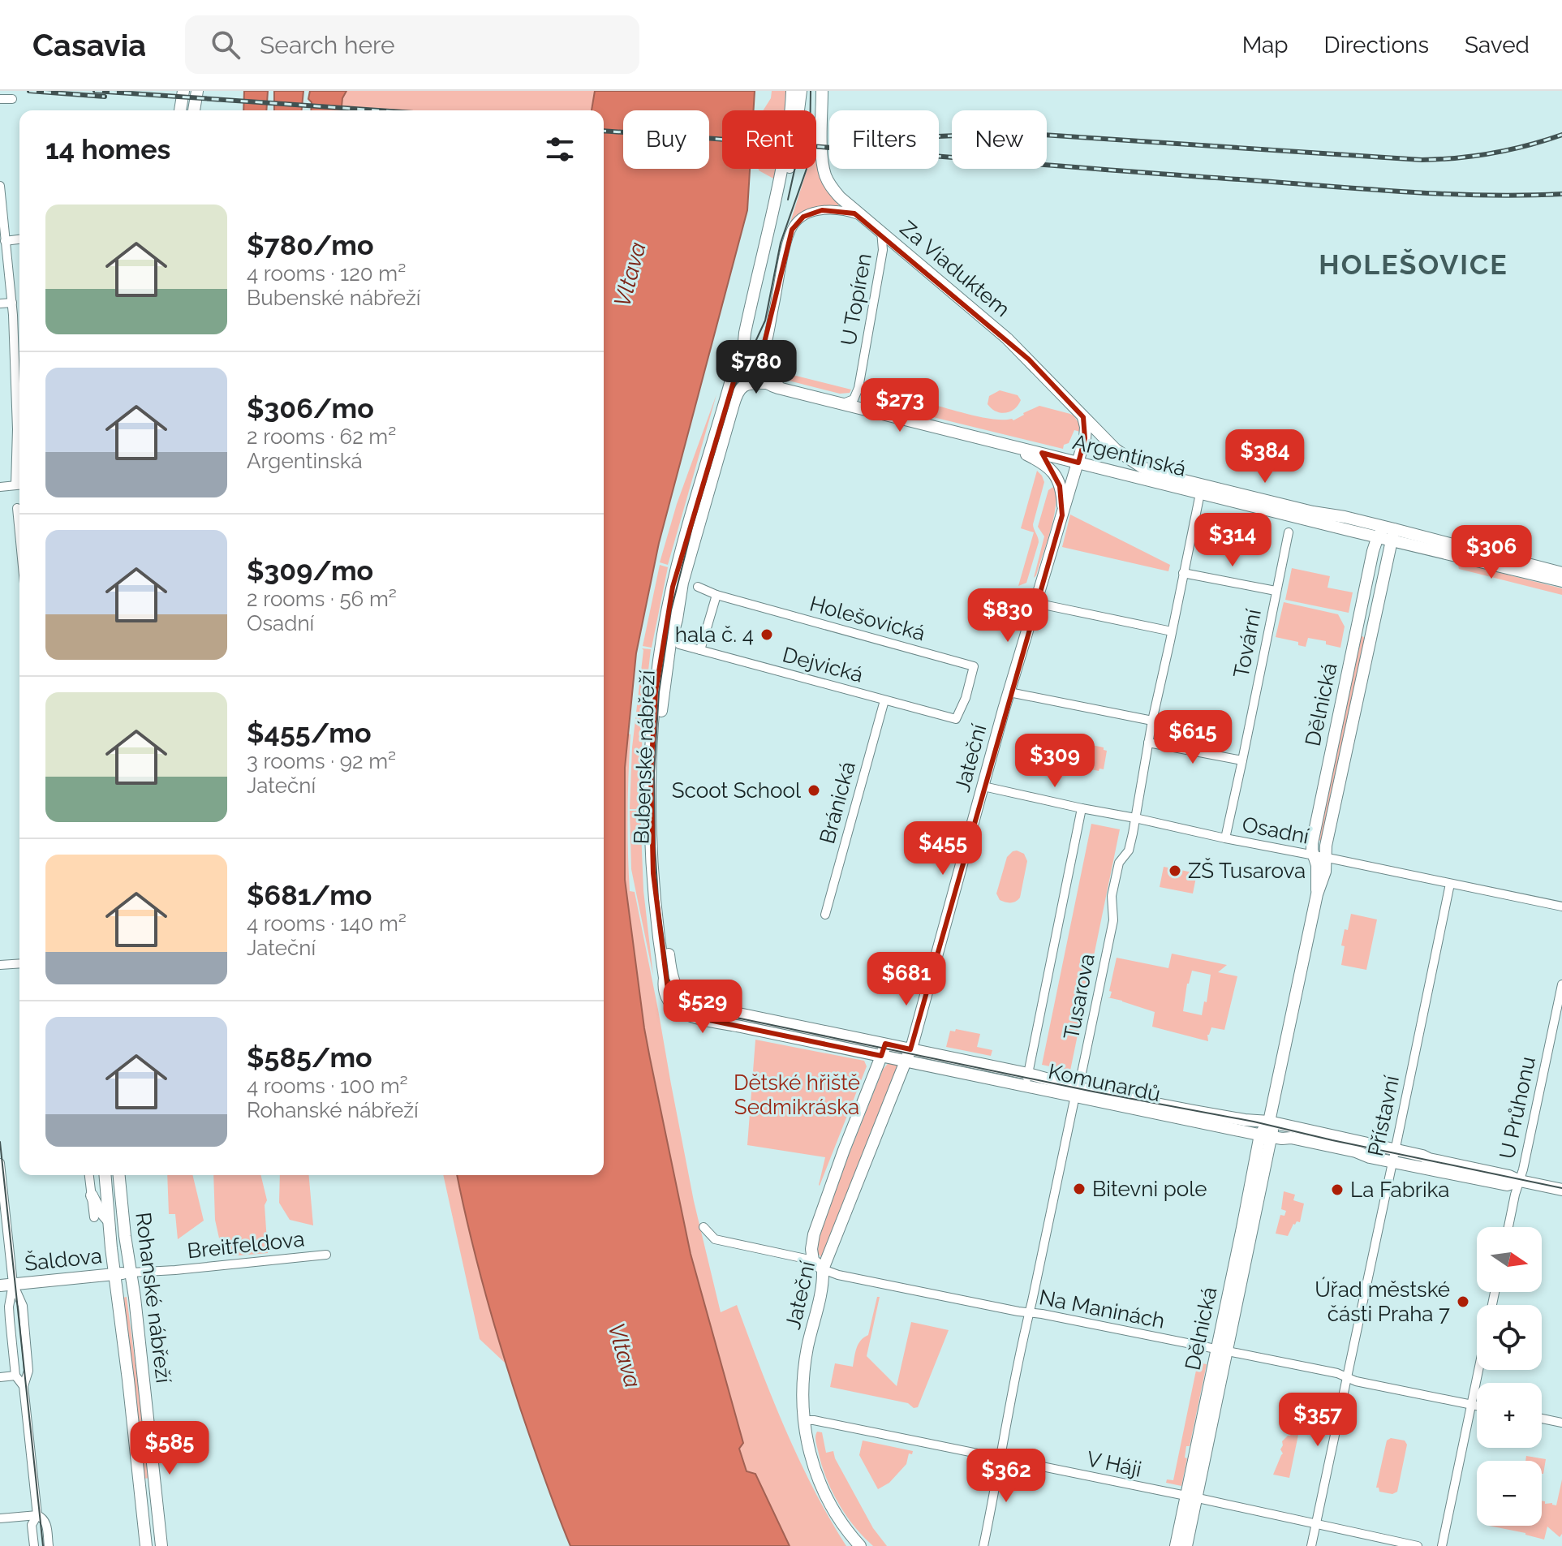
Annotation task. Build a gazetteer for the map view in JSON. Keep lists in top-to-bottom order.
{
  "streets": {
    "street": [
      "Za Viaduktem",
      "U Topíren",
      "Argentinská",
      "Holešovická",
      "Tovární",
      "Dejvická",
      "Dělnická",
      "Bubenské nábřeží",
      "Jateční",
      "Bránická",
      "Osadní",
      "Tusarova",
      "Komunardů",
      "U Průhonu",
      "Přístavní",
      "Breitfeldova",
      "Šaldova",
      "Rohanské nábřeží",
      "Na Maninách",
      "V Háji"
    ]
  },
  "crossings": [
    ["Za Viaduktem", "U Topíren"],
    ["Za Viaduktem", "Argentinská"],
    ["Za Viaduktem", "Jateční"],
    ["U Topíren", "Argentinská"],
    ["Argentinská", "Dělnická"],
    ["Argentinská", "Bubenské nábřeží"],
    ["Argentinská", "Jateční"],
    ["Argentinská", "Tusarova"],
    ["Holešovická", "Dejvická"],
    ["Tovární", "Osadní"],
    ["Dejvická", "Bránická"],
    ["Dělnická", "Osadní"],
    ["Dělnická", "Komunardů"],
    ["Dělnická", "Na Maninách"],
    ["Dělnická", "V Háji"],
    ["Bubenské nábřeží", "Komunardů"],
    ["Jateční", "Osadní"],
    ["Jateční", "Komunardů"],
    ["Jateční", "Na Maninách"],
    ["Jateční", "V Háji"],
    ["Osadní", "Tusarova"],
    ["Osadní", "Přístavní"],
    ["Tusarova", "Komunardů"],
    ["Tusarova", "Na Maninách"],
    ["Tusarova", "V Háji"],
    ["Komunardů", "U Průhonu"],
    ["Komunardů", "Přístavní"],
    ["Přístavní", "Na Maninách"],
    ["Přístavní", "V Háji"],
    ["Breitfeldova", "Šaldova"],
    ["Breitfeldova", "Rohanské nábřeží"],
    ["Šaldova", "Rohanské nábřeží"]
  ],
  "districts": ["HOLEŠOVICE"],
  "water": ["Vltava"],
  "parks": ["Dětské hřiště Sedmikráska"],
  "places": [
    "hala č. 4",
    "Scoot School",
    "ZŠ Tusarova",
    "Bitevni pole",
    "La Fabrika",
    "Úřad městské části Praha 7"
  ],
  "north": "right",
  "page": {
    "header": "Casavia",
    "search": "Search here",
    "nav": ["Map", "Directions", "Saved"],
    "chip": [
      "Buy",
      "Rent",
      "Filters",
      "New"
    ],
    "heading": "14 homes",
    "list": [
      {
        "name": "$780/mo",
        "note": "4 rooms · 120 m² · Bubenské nábřeží"
      },
      {
        "name": "$306/mo",
        "note": "2 rooms · 62 m² · Argentinská"
      },
      {
        "name": "$309/mo",
        "note": "2 rooms · 56 m² · Osadní"
      },
      {
        "name": "$455/mo",
        "note": "3 rooms · 92 m² · Jateční"
      },
      {
        "name": "$681/mo",
        "note": "4 rooms · 140 m² · Jateční"
      },
      {
        "name": "$585/mo",
        "note": "4 rooms · 100 m² · Rohanské nábřeží"
      }
    ],
    "price": [
      "$780",
      "$273",
      "$384",
      "$314",
      "$306",
      "$830",
      "$615",
      "$309",
      "$455",
      "$681",
      "$529",
      "$357",
      "$585",
      "$362"
    ],
    "map_buttons": ["+", "−"]
  }
}
